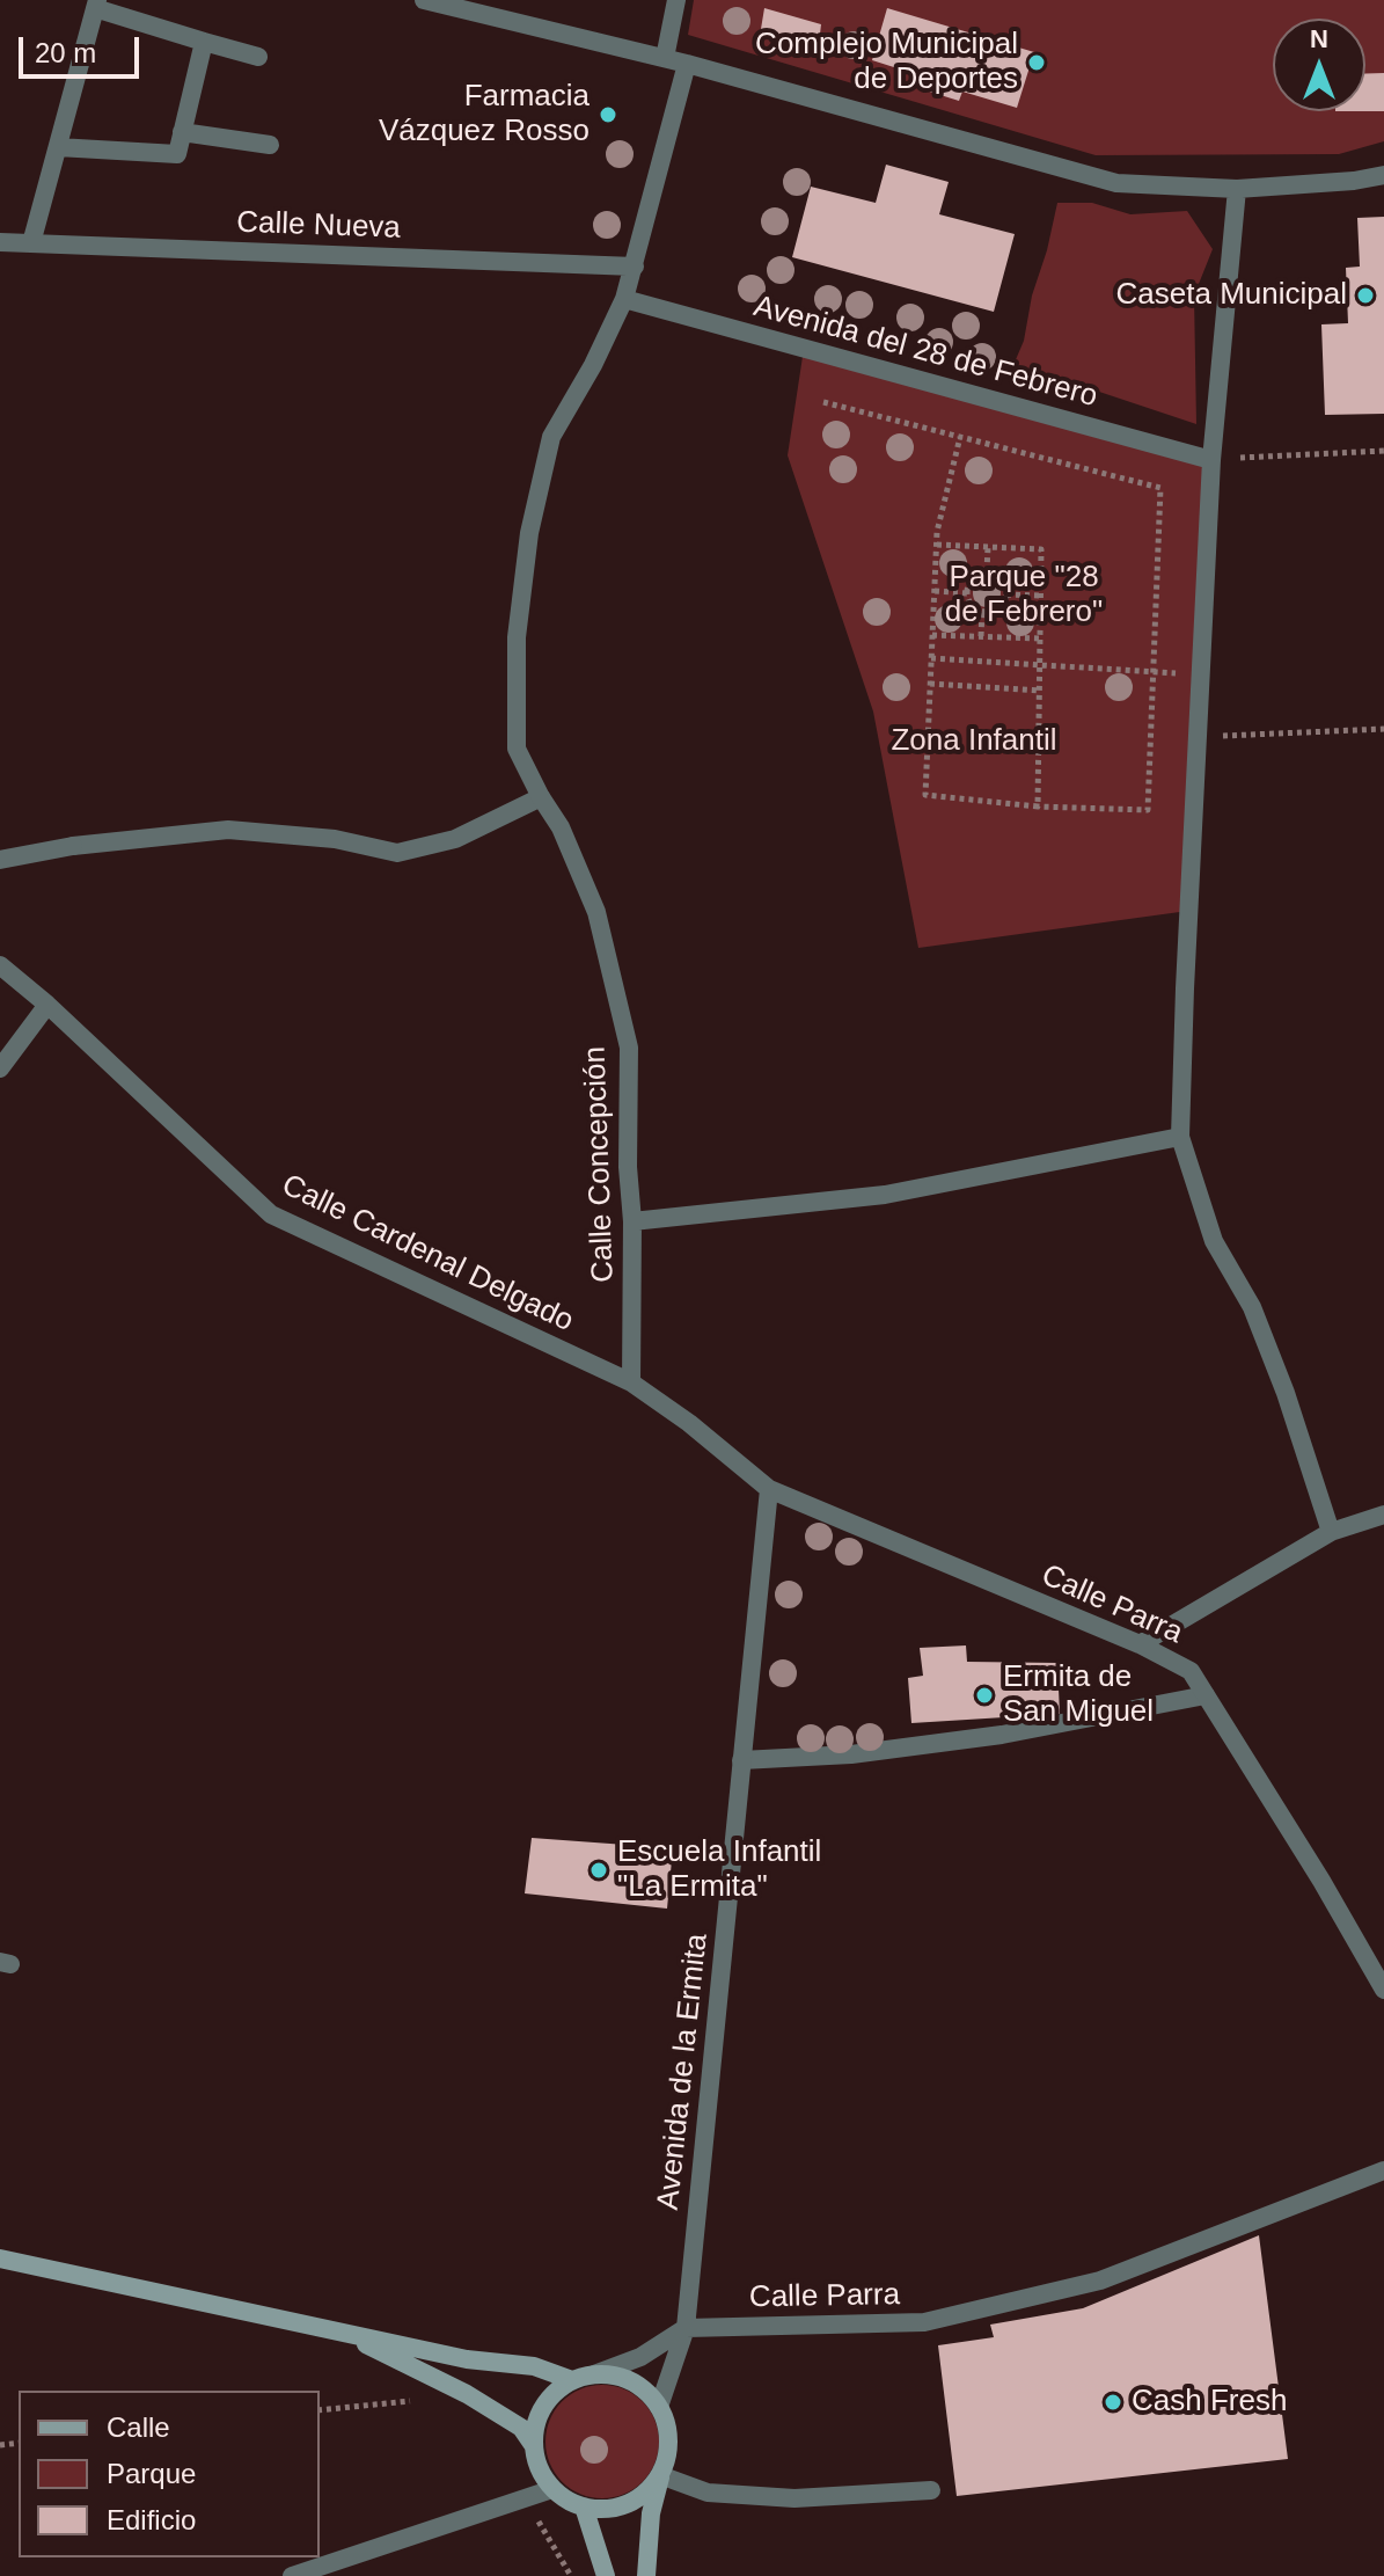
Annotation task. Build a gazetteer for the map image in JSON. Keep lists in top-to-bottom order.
{
  "streets": {
    "street": [
      "Calle Nueva",
      "Avenida del 28 de Febrero",
      "Calle Concepción",
      "Calle Cardenal Delgado",
      "Calle Parra",
      "Avenida de la Ermita"
    ]
  },
  "crossings": [
    ["Calle Nueva", "Calle Concepción"],
    ["Avenida del 28 de Febrero", "Calle Concepción"],
    ["Calle Concepción", "Calle Cardenal Delgado"],
    ["Calle Cardenal Delgado", "Calle Parra"],
    ["Calle Cardenal Delgado", "Avenida de la Ermita"],
    ["Calle Parra", "Avenida de la Ermita"]
  ],
  "parks": ["Parque \"28 de Febrero\"", "Zona Infantil"],
  "places": [
    "Complejo Municipal de Deportes",
    "Farmacia Vázquez Rosso",
    "Caseta Municipal",
    "Ermita de San Miguel",
    "Escuela Infantil \"La Ermita\"",
    "Cash Fresh"
  ],
  "legend": ["Calle", "Parque", "Edificio"],
  "scale_bar": "20 m",
  "north": "top"
}
